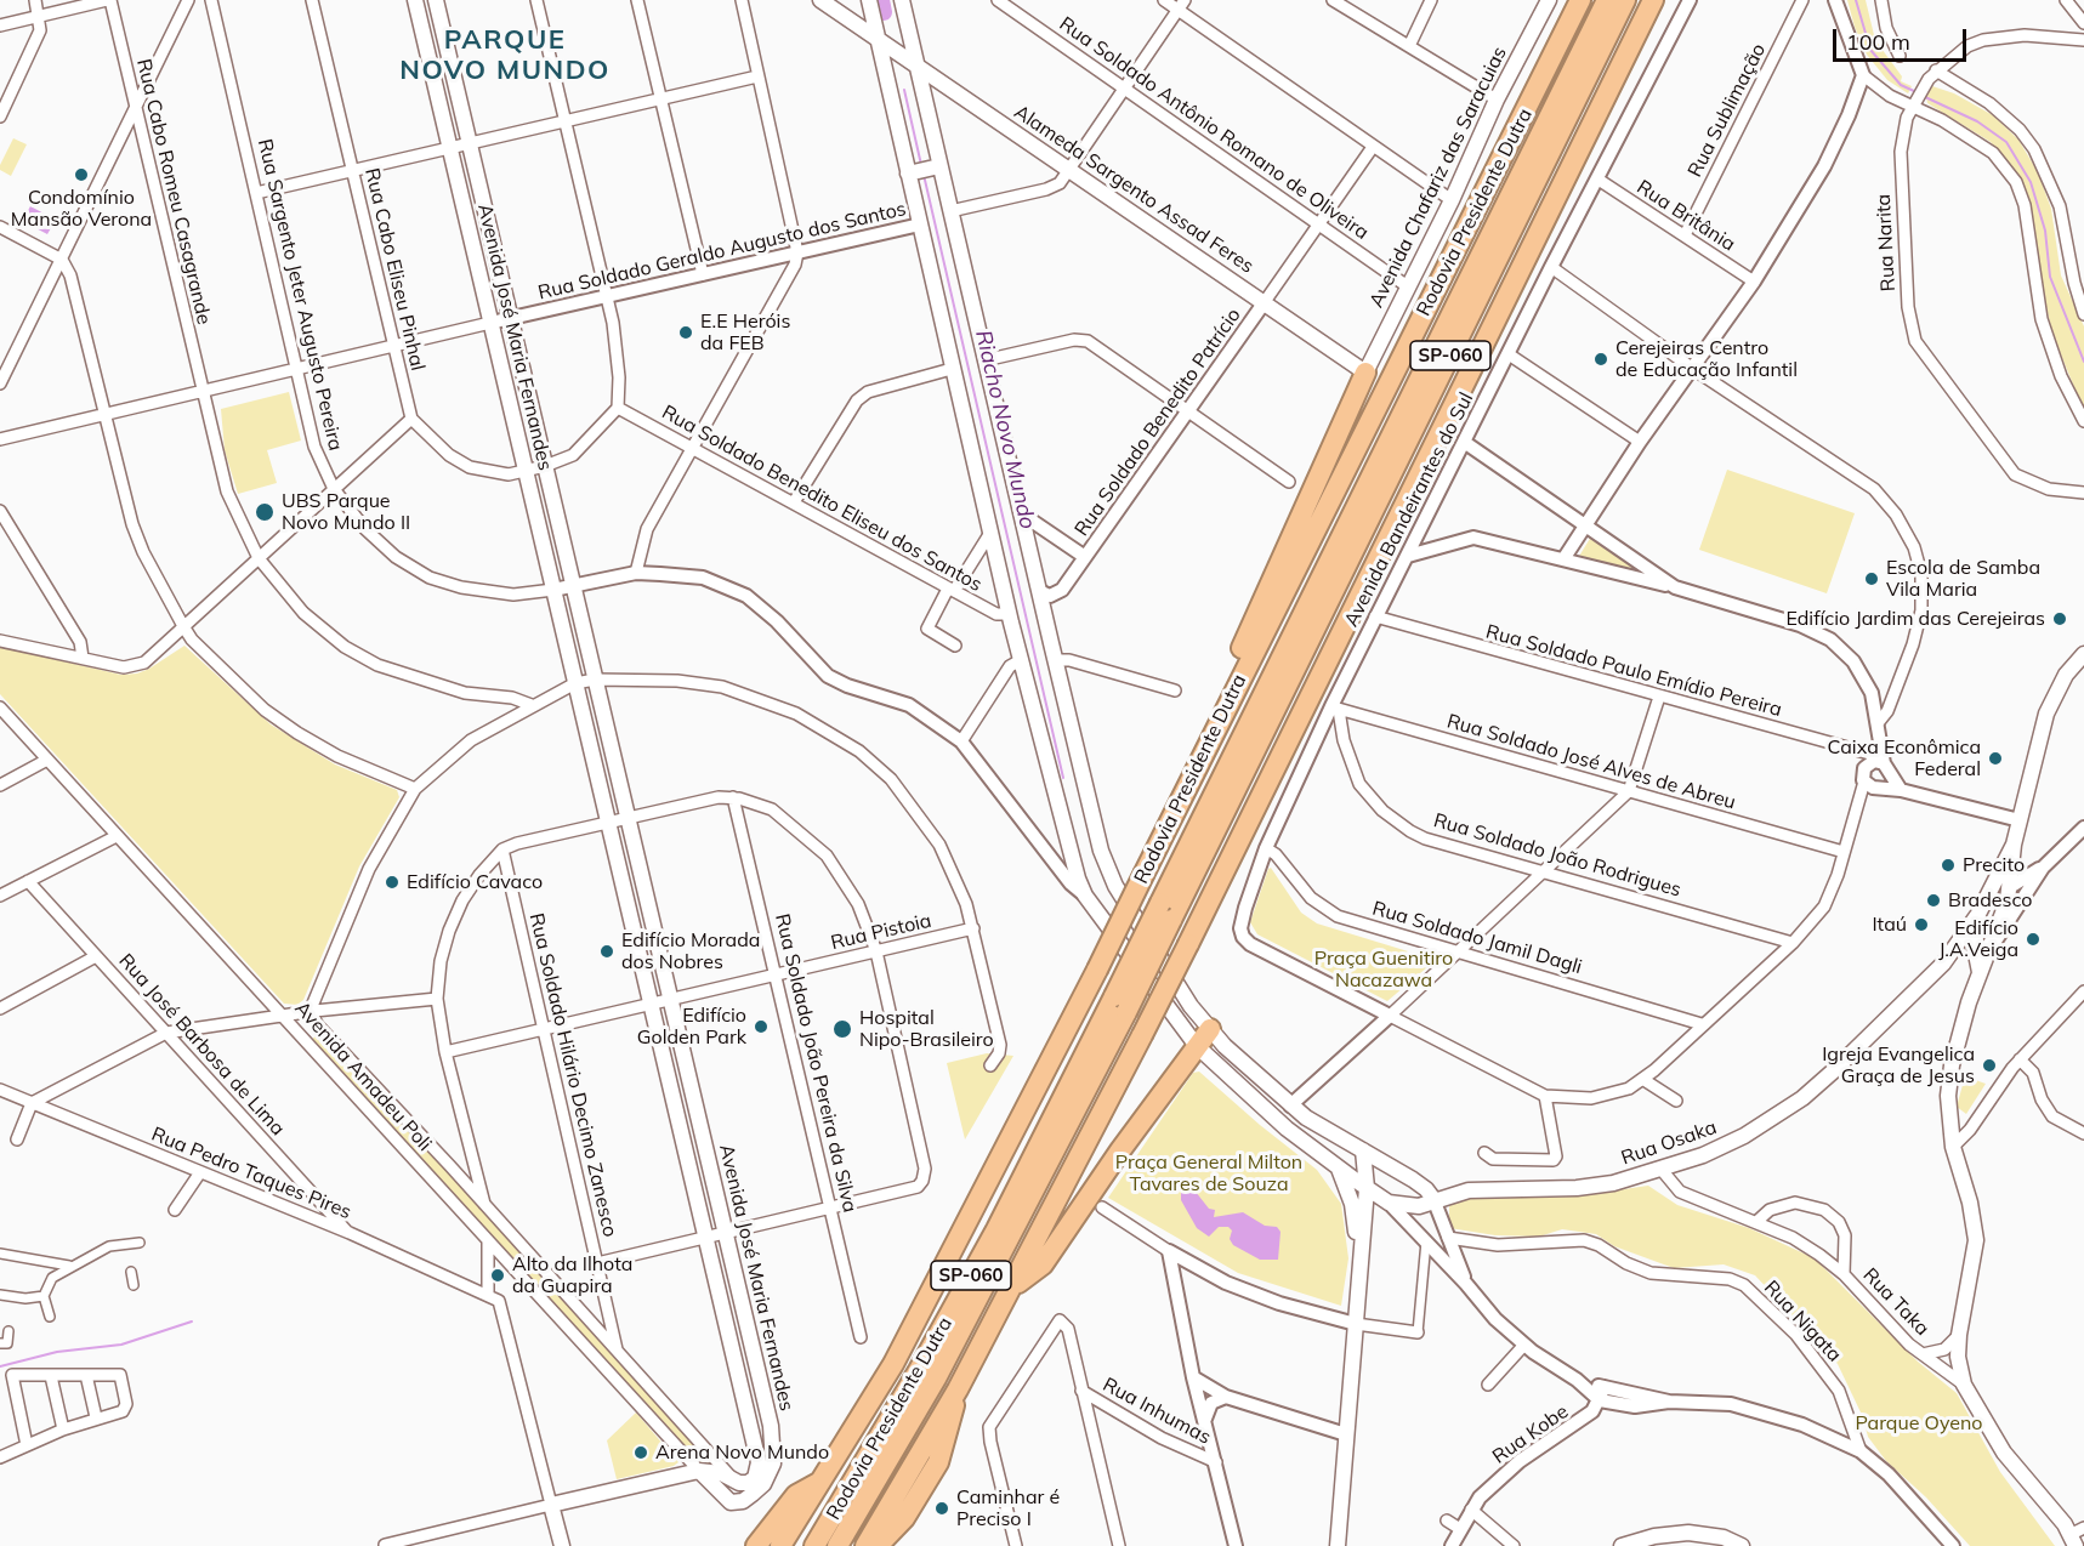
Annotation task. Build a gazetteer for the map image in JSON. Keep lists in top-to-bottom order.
{
  "streets": {
    "highway": ["Rodovia Presidente Dutra", "SP-060"],
    "main road": [
      "Avenida Chafariz das Saracuias",
      "Alameda Sargento Assad Feres",
      "Avenida José Maria Fernandes",
      "Rua Osaka"
    ],
    "street": [
      "Rua Sublimação",
      "Rua Soldado Antônio Romano de Oliveira",
      "Rua Cabo Romeu Casagrande",
      "Rua Britânia",
      "Rua Narita",
      "Rua Soldado Geraldo Augusto dos Santos",
      "Rua Cabo Eliseu Pinhal",
      "Rua Sargento Jeter Augusto Pereira",
      "Rua Soldado Benedito Patrício",
      "Rua Soldado Benedito Eliseu dos Santos",
      "Avenida Bandeirantes do Sul",
      "Rua Soldado Paulo Emídio Pereira",
      "Rua Soldado José Alves de Abreu",
      "Rua Soldado João Rodrigues",
      "Rua Pistoia",
      "Rua Soldado Jamil Dagli",
      "Rua José Barbosa de Lima",
      "Rua Soldado João Pereira da Silva",
      "Rua Soldado Hilário Decimo Zanesco",
      "Avenida Amadeu Poli",
      "Rua Pedro Taques Pires",
      "Rua Taka",
      "Rua Nigata",
      "Rua Inhumas",
      "Rua Kobe"
    ]
  },
  "crossings": [
    ["Rua Sublimação", "Rua Britânia"],
    ["Rua Soldado Antônio Romano de Oliveira", "Avenida Chafariz das Saracuias"],
    ["Rua Soldado Antônio Romano de Oliveira", "Rua Soldado Benedito Patrício"],
    ["Avenida Chafariz das Saracuias", "Alameda Sargento Assad Feres"],
    ["Alameda Sargento Assad Feres", "Rua Soldado Benedito Patrício"],
    ["Rua Britânia", "Avenida Bandeirantes do Sul"],
    ["Rua Soldado Geraldo Augusto dos Santos", "Avenida José Maria Fernandes"],
    ["Rua Sargento Jeter Augusto Pereira", "Avenida José Maria Fernandes"],
    ["Avenida José Maria Fernandes", "Rua Pistoia"],
    ["Avenida José Maria Fernandes", "Avenida Amadeu Poli"],
    ["Avenida Bandeirantes do Sul", "Rua Soldado Paulo Emídio Pereira"],
    ["Avenida Bandeirantes do Sul", "Rua Soldado José Alves de Abreu"],
    ["Avenida Bandeirantes do Sul", "Rua Soldado João Rodrigues"],
    ["Avenida Bandeirantes do Sul", "Rua Soldado Jamil Dagli"],
    ["Rua Soldado José Alves de Abreu", "Rua Soldado João Rodrigues"],
    ["Rua Pistoia", "Rua Soldado João Pereira da Silva"],
    ["Rua José Barbosa de Lima", "Rua Pedro Taques Pires"],
    ["Rua Soldado Hilário Decimo Zanesco", "Avenida Amadeu Poli"],
    ["Rua Osaka", "Rua Taka"]
  ],
  "districts": ["PARQUE NOVO MUNDO"],
  "water": ["Riacho Novo Mundo"],
  "parks": ["Praça Guenitiro Nacazawa", "Praça General Milton Tavares de Souza", "Parque Oyeno"],
  "places": [
    "Condomínio Mansão Verona",
    "E.E Heróis da FEB",
    "Cerejeiras Centro de Educação Infantil",
    "UBS Parque Novo Mundo II",
    "Escola de Samba Vila Maria",
    "Edifício Jardim das Cerejeiras",
    "Caixa Econômica Federal",
    "Precito",
    "Edifício Cavaco",
    "Bradesco",
    "Itaú",
    "Edifício J.A.Veiga",
    "Edifício Morada dos Nobres",
    "Edifício Golden Park",
    "Hospital Nipo-Brasileiro",
    "Igreja Evangelica Graça de Jesus",
    "Alto da Ilhota da Guapira",
    "Arena Novo Mundo",
    "Caminhar é Preciso I"
  ],
  "scale_bar": "100 m"
}
